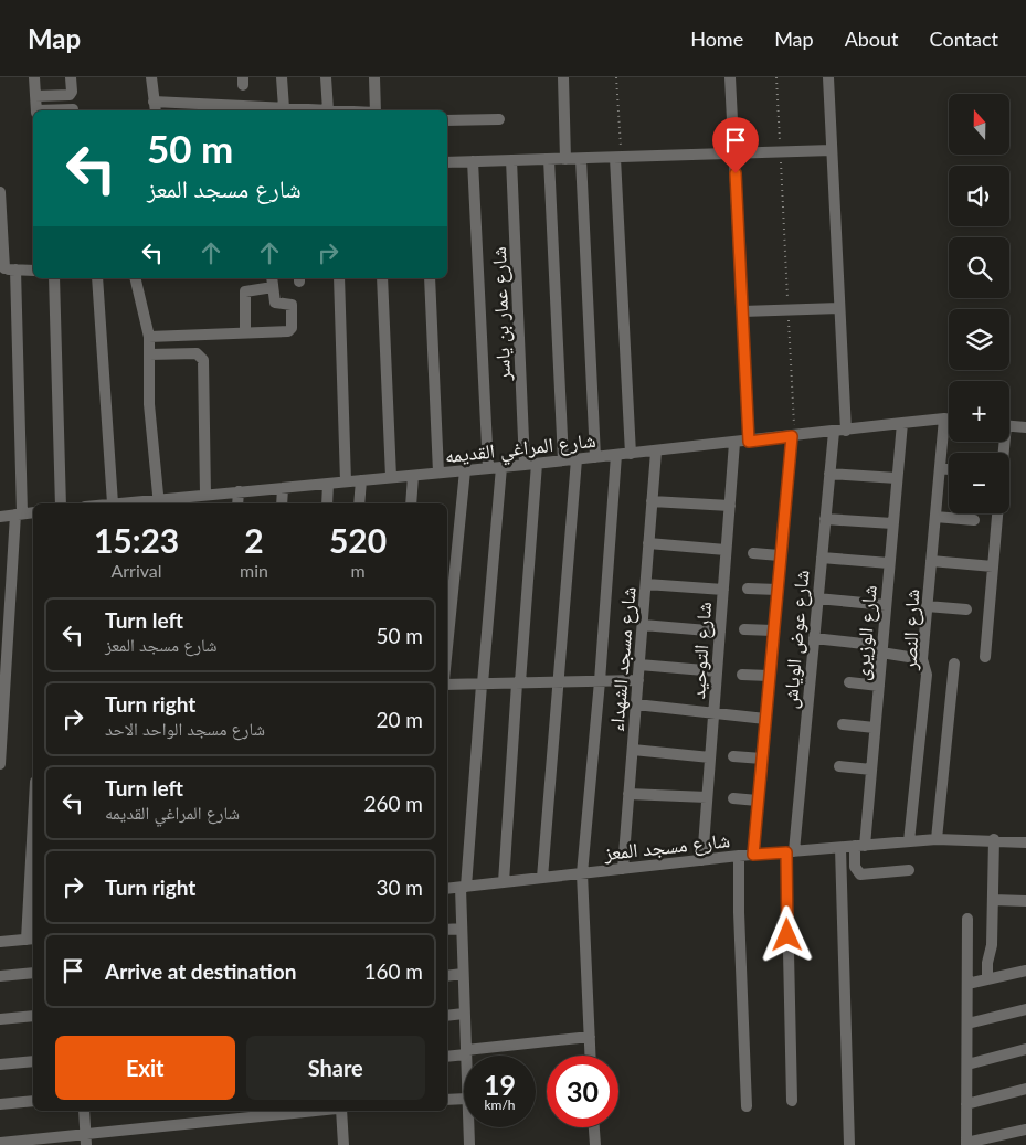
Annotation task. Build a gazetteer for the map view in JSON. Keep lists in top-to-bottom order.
{
  "streets": {
    "street": [
      "شارع عمار بن ياسر",
      "شارع المراغي القديمه",
      "شارع النصر",
      "شارع الوزيرى",
      "شارع عوض الوياش",
      "شارع التوحيد",
      "شارع مسجد الشهداء",
      "شارع مسجد المعز"
    ]
  },
  "crossings": [
    ["شارع عمار بن ياسر", "شارع المراغي القديمه"],
    ["شارع المراغي القديمه", "شارع النصر"],
    ["شارع المراغي القديمه", "شارع الوزيرى"],
    ["شارع المراغي القديمه", "شارع عوض الوياش"],
    ["شارع المراغي القديمه", "شارع التوحيد"],
    ["شارع المراغي القديمه", "شارع مسجد الشهداء"],
    ["شارع النصر", "شارع مسجد المعز"],
    ["شارع الوزيرى", "شارع مسجد المعز"],
    ["شارع عوض الوياش", "شارع مسجد المعز"],
    ["شارع التوحيد", "شارع مسجد المعز"],
    ["شارع مسجد الشهداء", "شارع مسجد المعز"]
  ],
  "north": "top",
  "page": {
    "header": "Map",
    "nav": [
      "Home",
      "Map",
      "About",
      "Contact"
    ],
    "map_buttons": ["+", "−"],
    "turn": ["50 m", "شارع مسجد المعز"],
    "eta": [
      "15:23",
      "Arrival",
      "2",
      "min",
      "520",
      "m"
    ],
    "list": [
      {
        "name": "Turn left",
        "note": "شارع مسجد المعز",
        "value": "50 m"
      },
      {
        "name": "Turn right",
        "note": "شارع مسجد الواحد الاحد",
        "value": "20 m"
      },
      {
        "name": "Turn left",
        "note": "شارع المراغي القديمه",
        "value": "260 m"
      },
      {
        "name": "Turn right",
        "value": "30 m"
      },
      {
        "name": "Arrive at destination",
        "value": "160 m"
      }
    ],
    "buttons": ["Exit", "Share"],
    "speed": "19 km/h",
    "limit": "30"
  }
}
